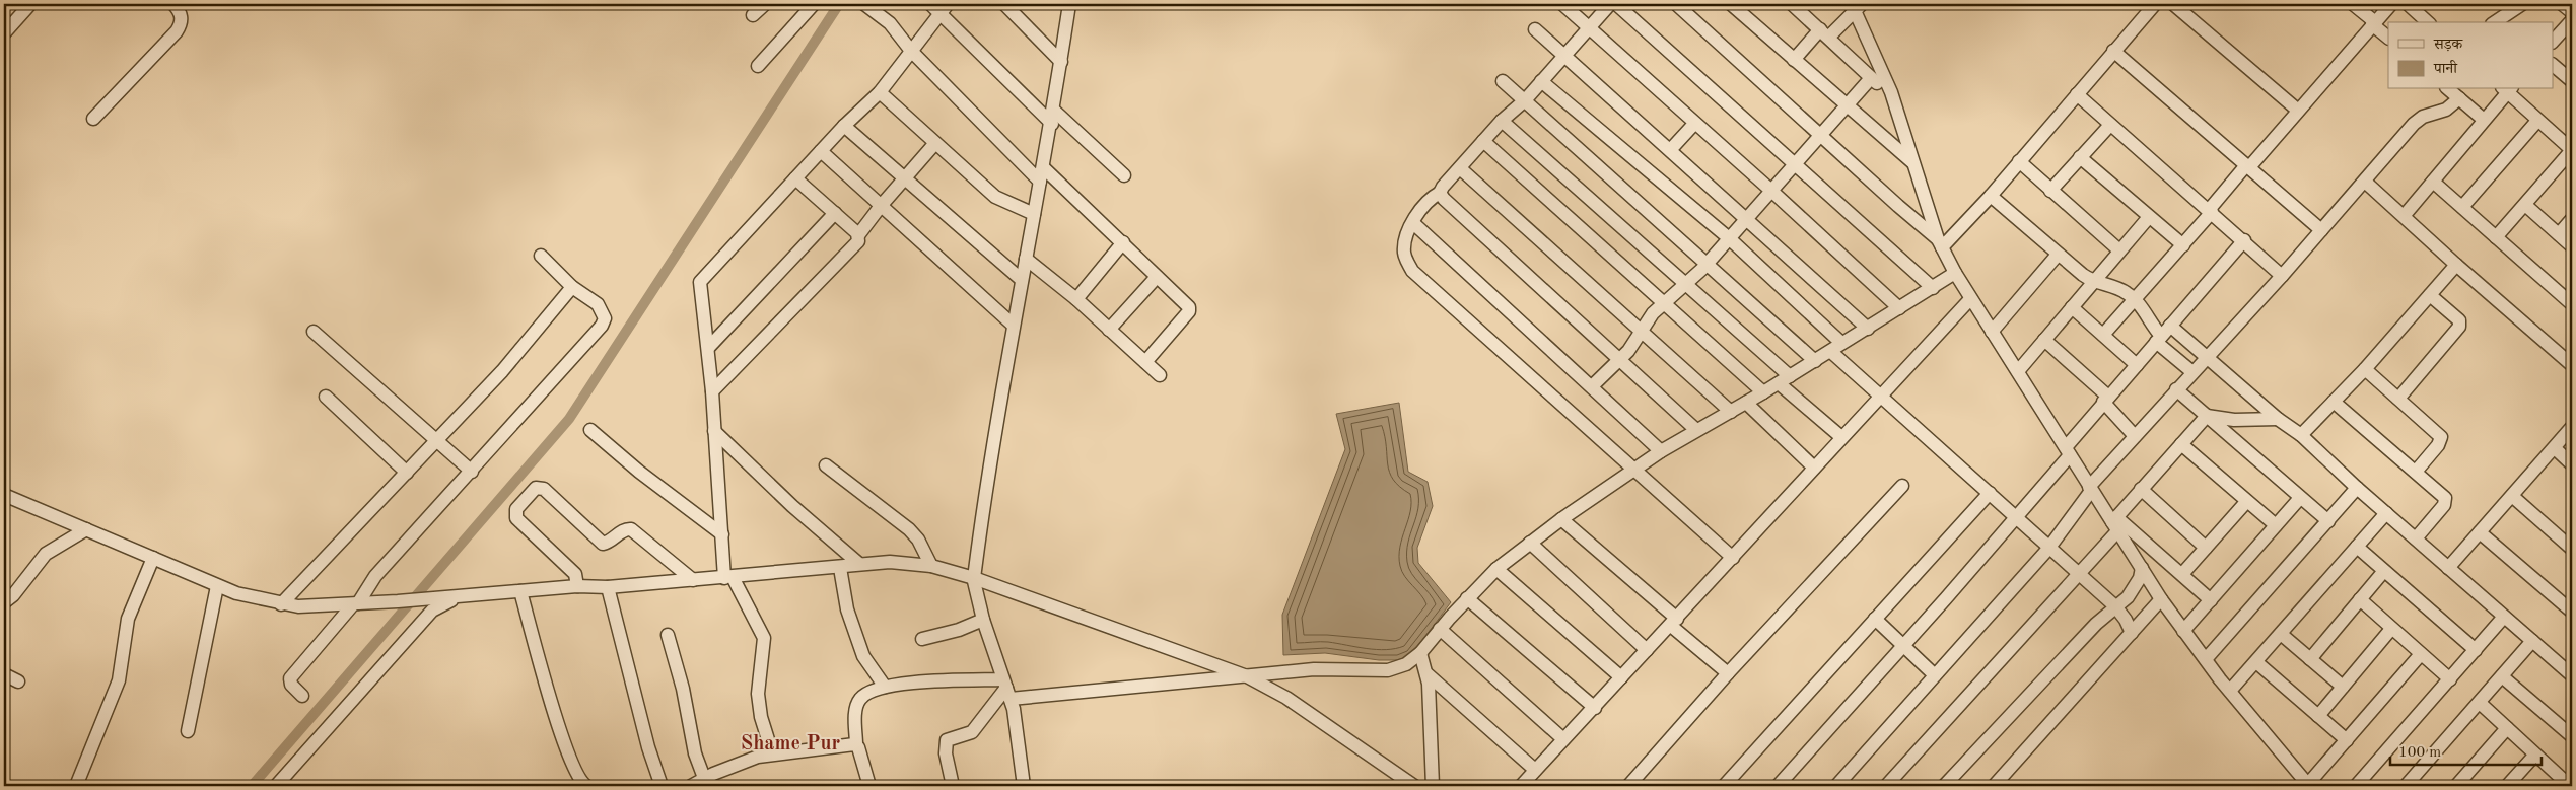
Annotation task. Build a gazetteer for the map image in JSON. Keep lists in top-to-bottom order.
{
  "districts": ["Shame Pur"],
  "legend": ["सड़क", "पानी"],
  "scale_bar": "100 m"
}
